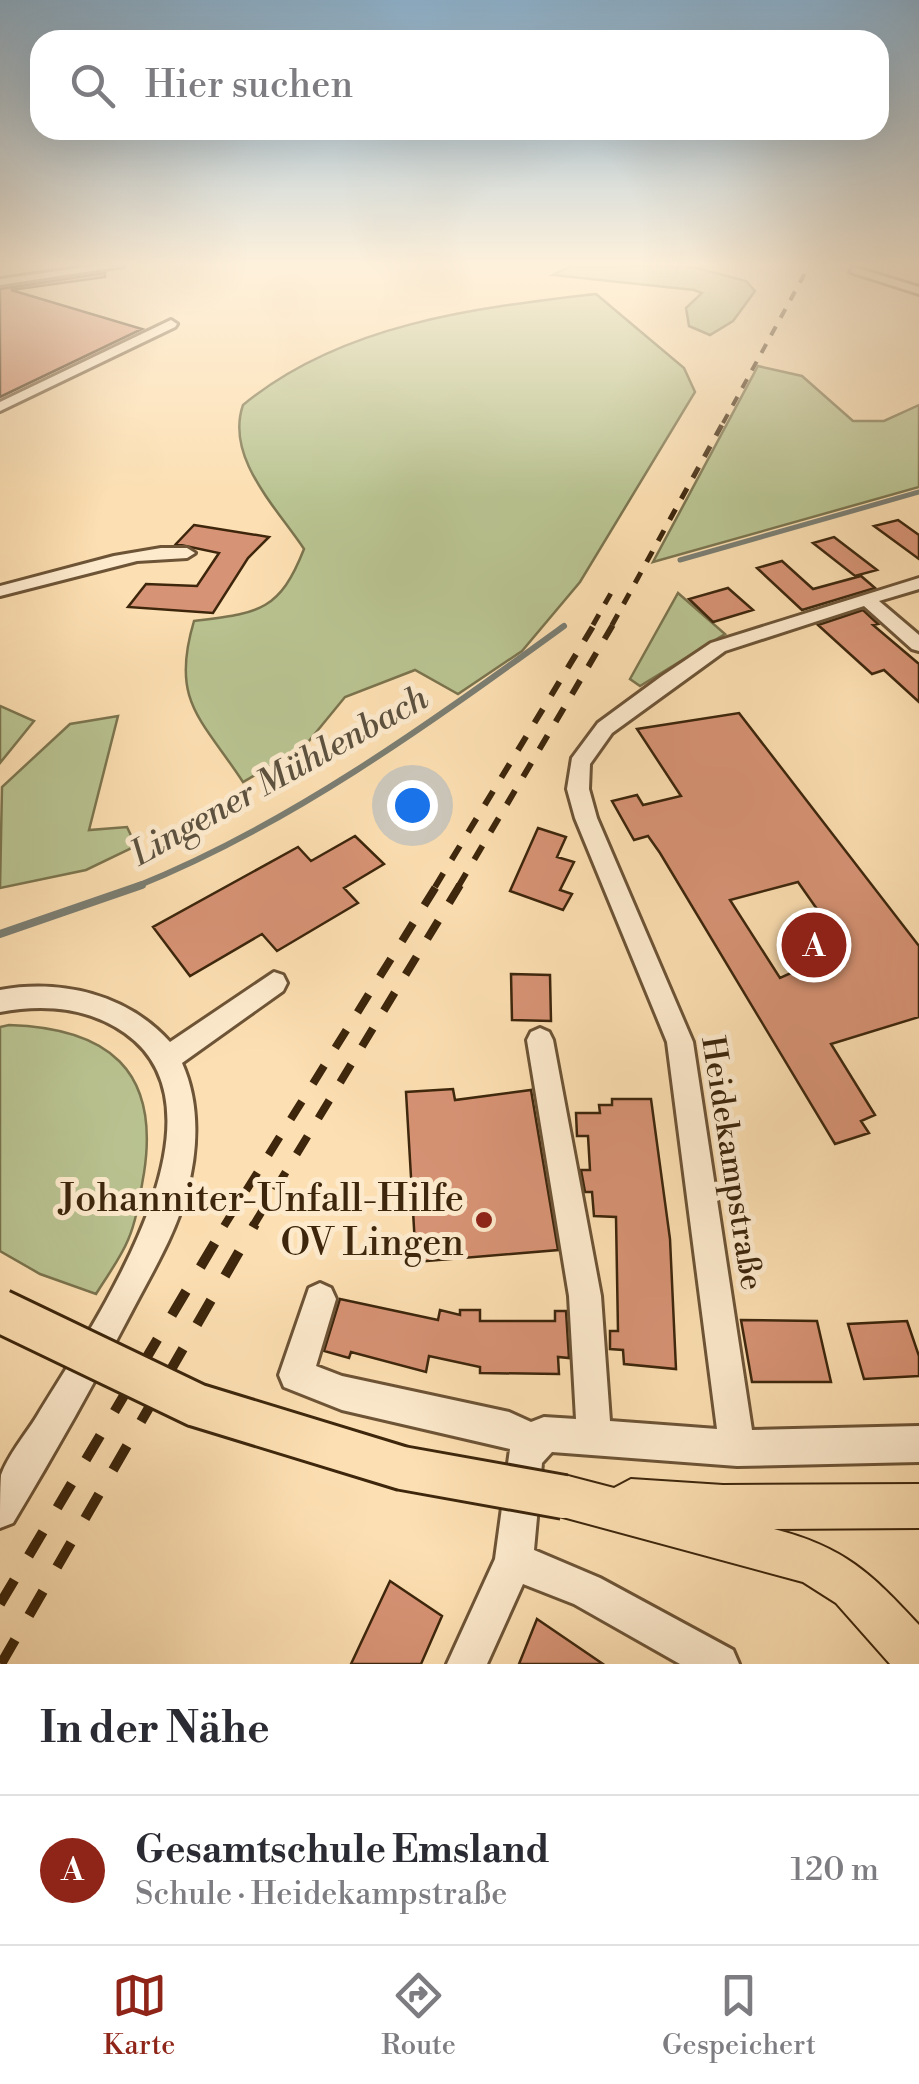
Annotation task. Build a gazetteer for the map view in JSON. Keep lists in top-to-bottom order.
{
  "streets": {
    "street": ["Heidekampstraße"]
  },
  "water": ["Lingener Mühlenbach"],
  "places": ["Johanniter-Unfall-Hilfe OV Lingen"],
  "page": {
    "search": "Hier suchen",
    "pins": "A",
    "heading": "In der Nähe",
    "list": [
      {
        "mark": "A",
        "name": "Gesamtschule Emsland",
        "note": "Schule · Heidekampstraße",
        "value": "120 m"
      }
    ],
    "nav": ["Karte", "Route", "Gespeichert"]
  }
}
